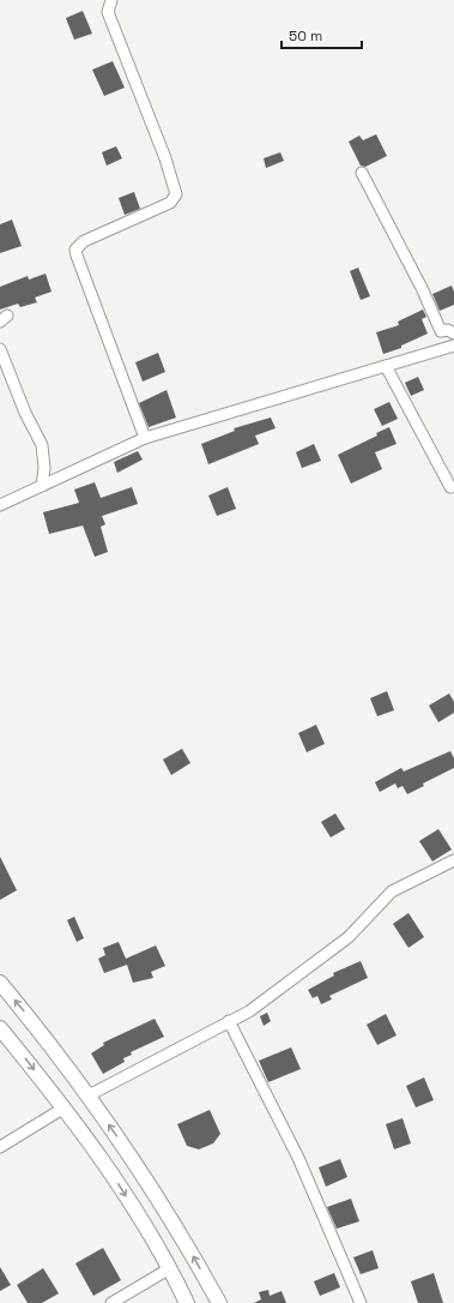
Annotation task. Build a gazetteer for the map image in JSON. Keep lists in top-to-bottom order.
{
  "scale_bar": "50 m"
}
